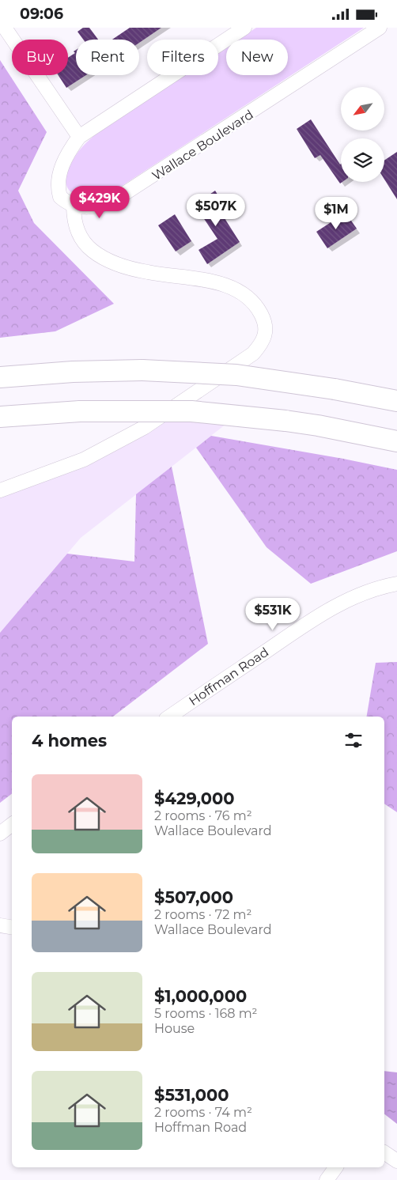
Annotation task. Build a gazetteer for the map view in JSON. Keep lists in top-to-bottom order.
{
  "streets": {
    "street": ["Wallace Boulevard", "Hoffman Road"]
  },
  "north": "bottom left",
  "page": {
    "status": "09:06",
    "chip": [
      "Buy",
      "Rent",
      "Filters",
      "New"
    ],
    "price": [
      "$429K",
      "$507K",
      "$1M",
      "$531K"
    ],
    "heading": "4 homes",
    "list": [
      {
        "name": "$429,000",
        "note": "2 rooms · 76 m² · Wallace Boulevard"
      },
      {
        "name": "$507,000",
        "note": "2 rooms · 72 m² · Wallace Boulevard"
      },
      {
        "name": "$1,000,000",
        "note": "5 rooms · 168 m² · House"
      },
      {
        "name": "$531,000",
        "note": "2 rooms · 74 m² · Hoffman Road"
      }
    ]
  }
}
